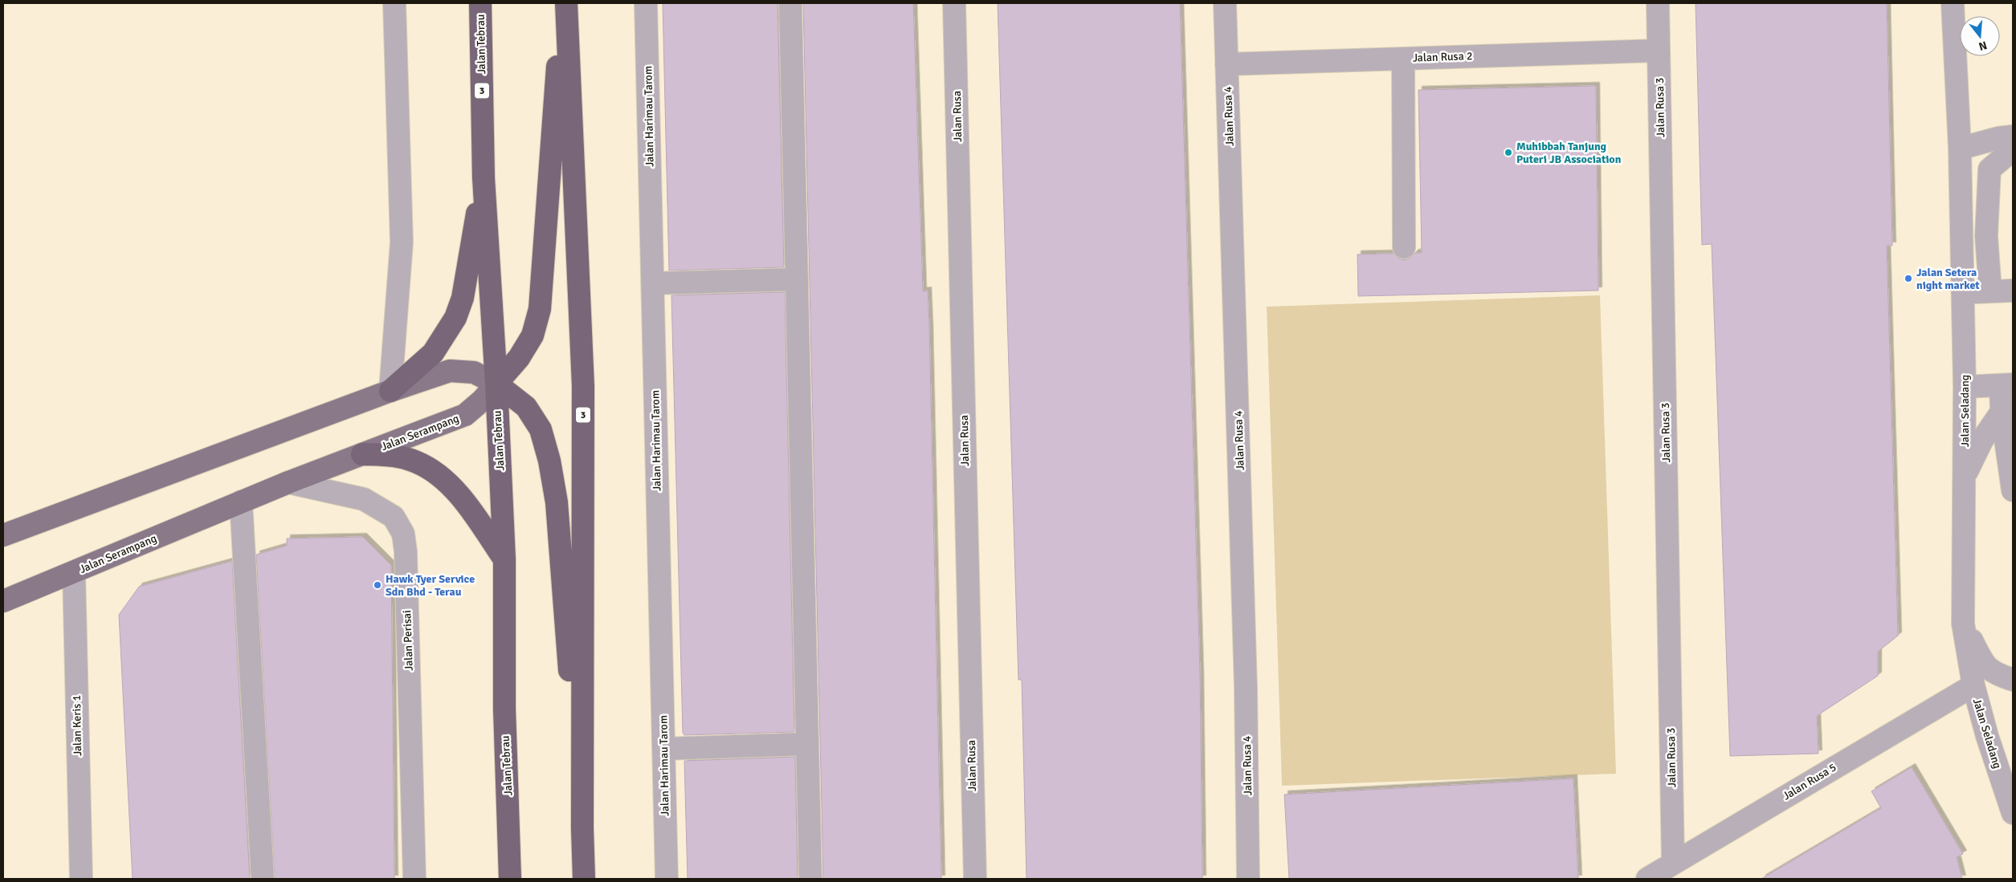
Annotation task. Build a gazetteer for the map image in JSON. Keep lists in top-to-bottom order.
{
  "streets": {
    "highway": ["Jalan Tebrau", "3"],
    "main road": ["Jalan Serampang"],
    "street": [
      "Jalan Rusa 2",
      "Jalan Rusa 3",
      "Jalan Harimau Tarom",
      "Jalan Rusa",
      "Jalan Rusa 4",
      "Jalan Seladang",
      "Jalan Perisai",
      "Jalan Keris 1",
      "Jalan Rusa 5"
    ]
  },
  "crossings": [
    ["Jalan Tebrau", "Jalan Serampang"],
    ["Jalan Rusa 2", "Jalan Rusa 3"],
    ["Jalan Rusa 2", "Jalan Rusa 4"],
    ["Jalan Rusa 3", "Jalan Rusa 5"],
    ["Jalan Seladang", "Jalan Rusa 5"],
    ["Jalan Serampang", "Jalan Perisai"],
    ["Jalan Serampang", "Jalan Keris 1"]
  ],
  "places": ["Muhibbah Tanjung Puteri JB Association", "Jalan Setera night market", "Hawk Tyer Service Sdn Bhd - Terau"],
  "north": "bottom"
}
